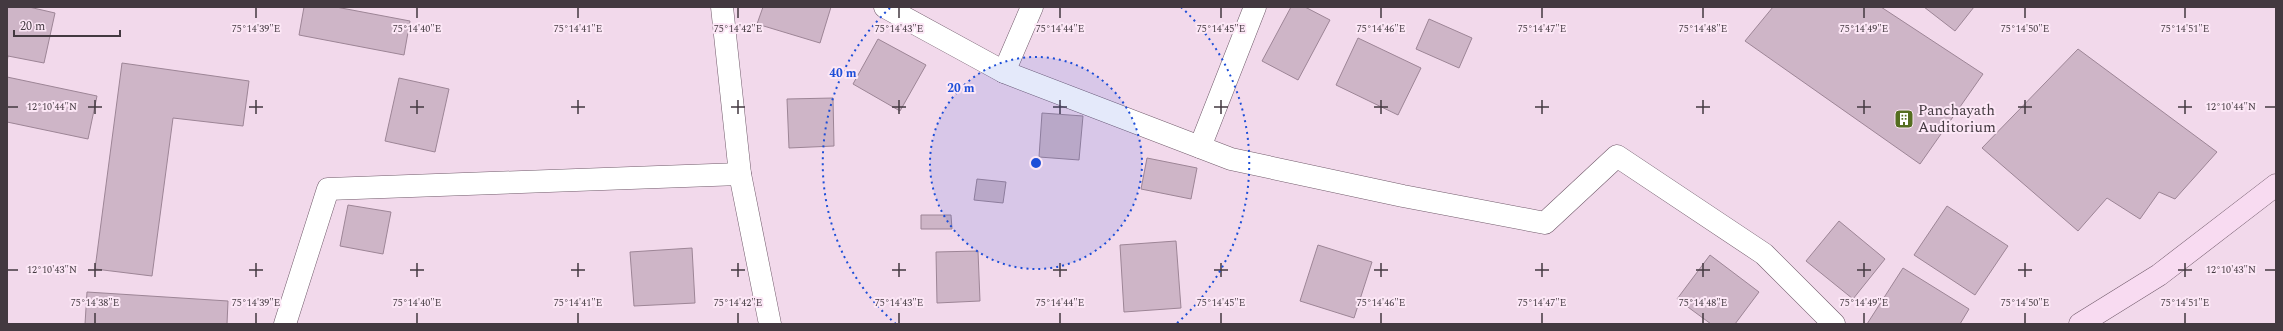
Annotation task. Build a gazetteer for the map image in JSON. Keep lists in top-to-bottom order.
{
  "places": {
    "building": ["Panchayath Auditorium"]
  },
  "scale_bar": "20 m",
  "coordinates": [
    "75°14'39\"E",
    "75°14'40\"E",
    "75°14'41\"E",
    "75°14'42\"E",
    "75°14'43\"E",
    "75°14'44\"E",
    "75°14'45\"E",
    "75°14'46\"E",
    "75°14'47\"E",
    "75°14'48\"E",
    "75°14'49\"E",
    "75°14'50\"E",
    "75°14'51\"E",
    "12°10'44\"N",
    "12°10'43\"N",
    "75°14'38\"E"
  ],
  "rings": ["40 m", "20 m"]
}
